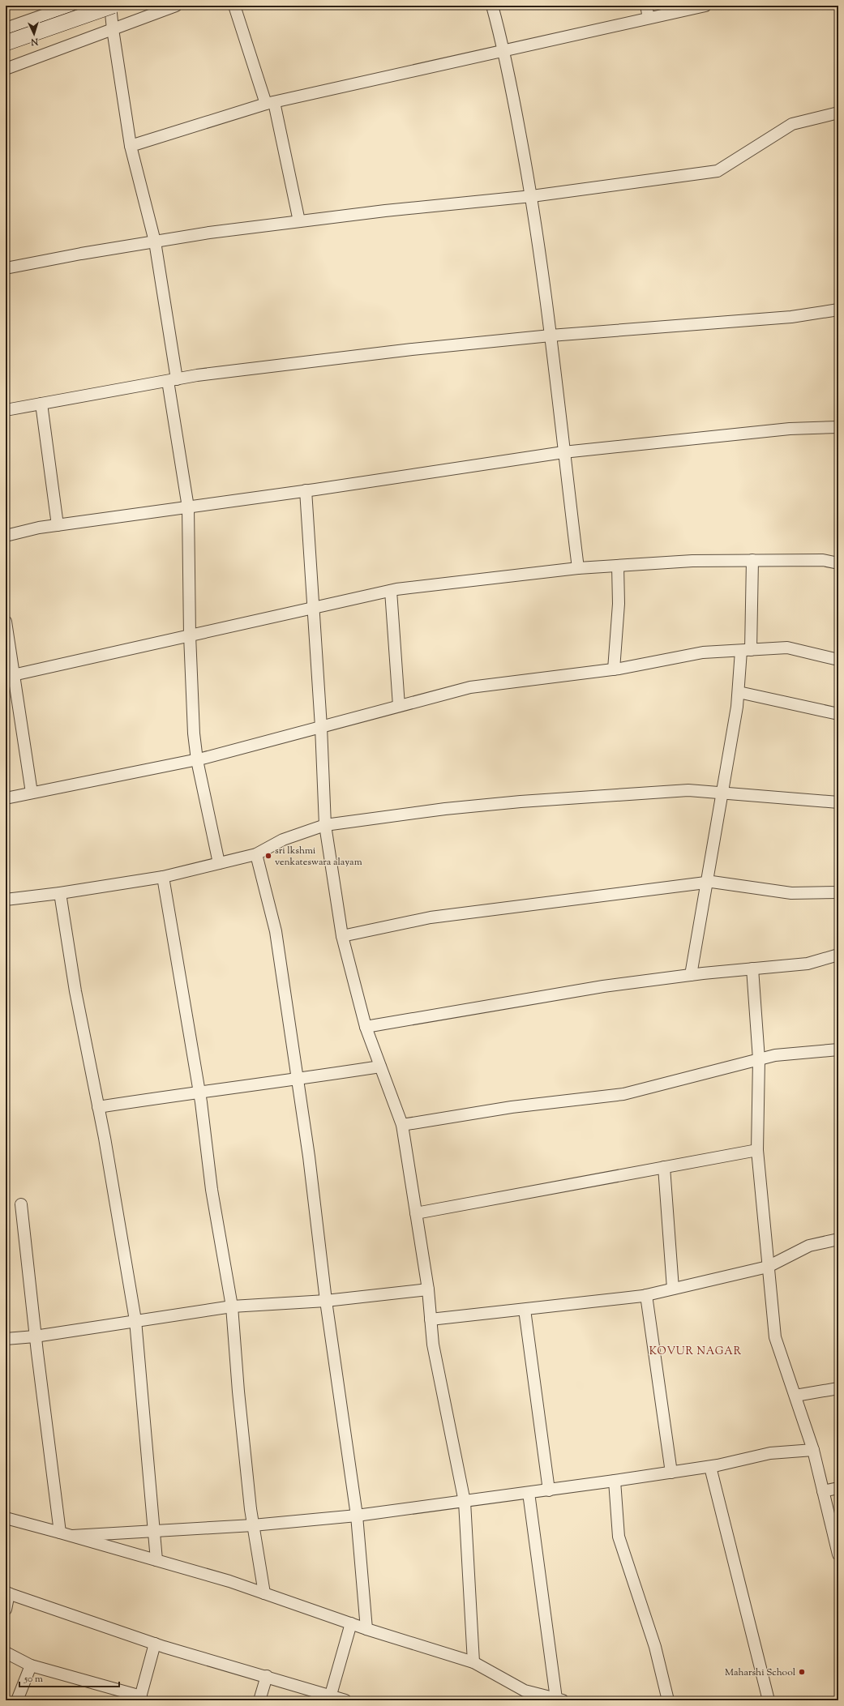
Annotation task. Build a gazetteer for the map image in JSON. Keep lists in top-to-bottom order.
{
  "districts": ["KOVUR NAGAR"],
  "places": ["sri lkshmi venkateswara alayam", "Maharshi School"],
  "scale_bar": "50 m",
  "north": "bottom"
}
